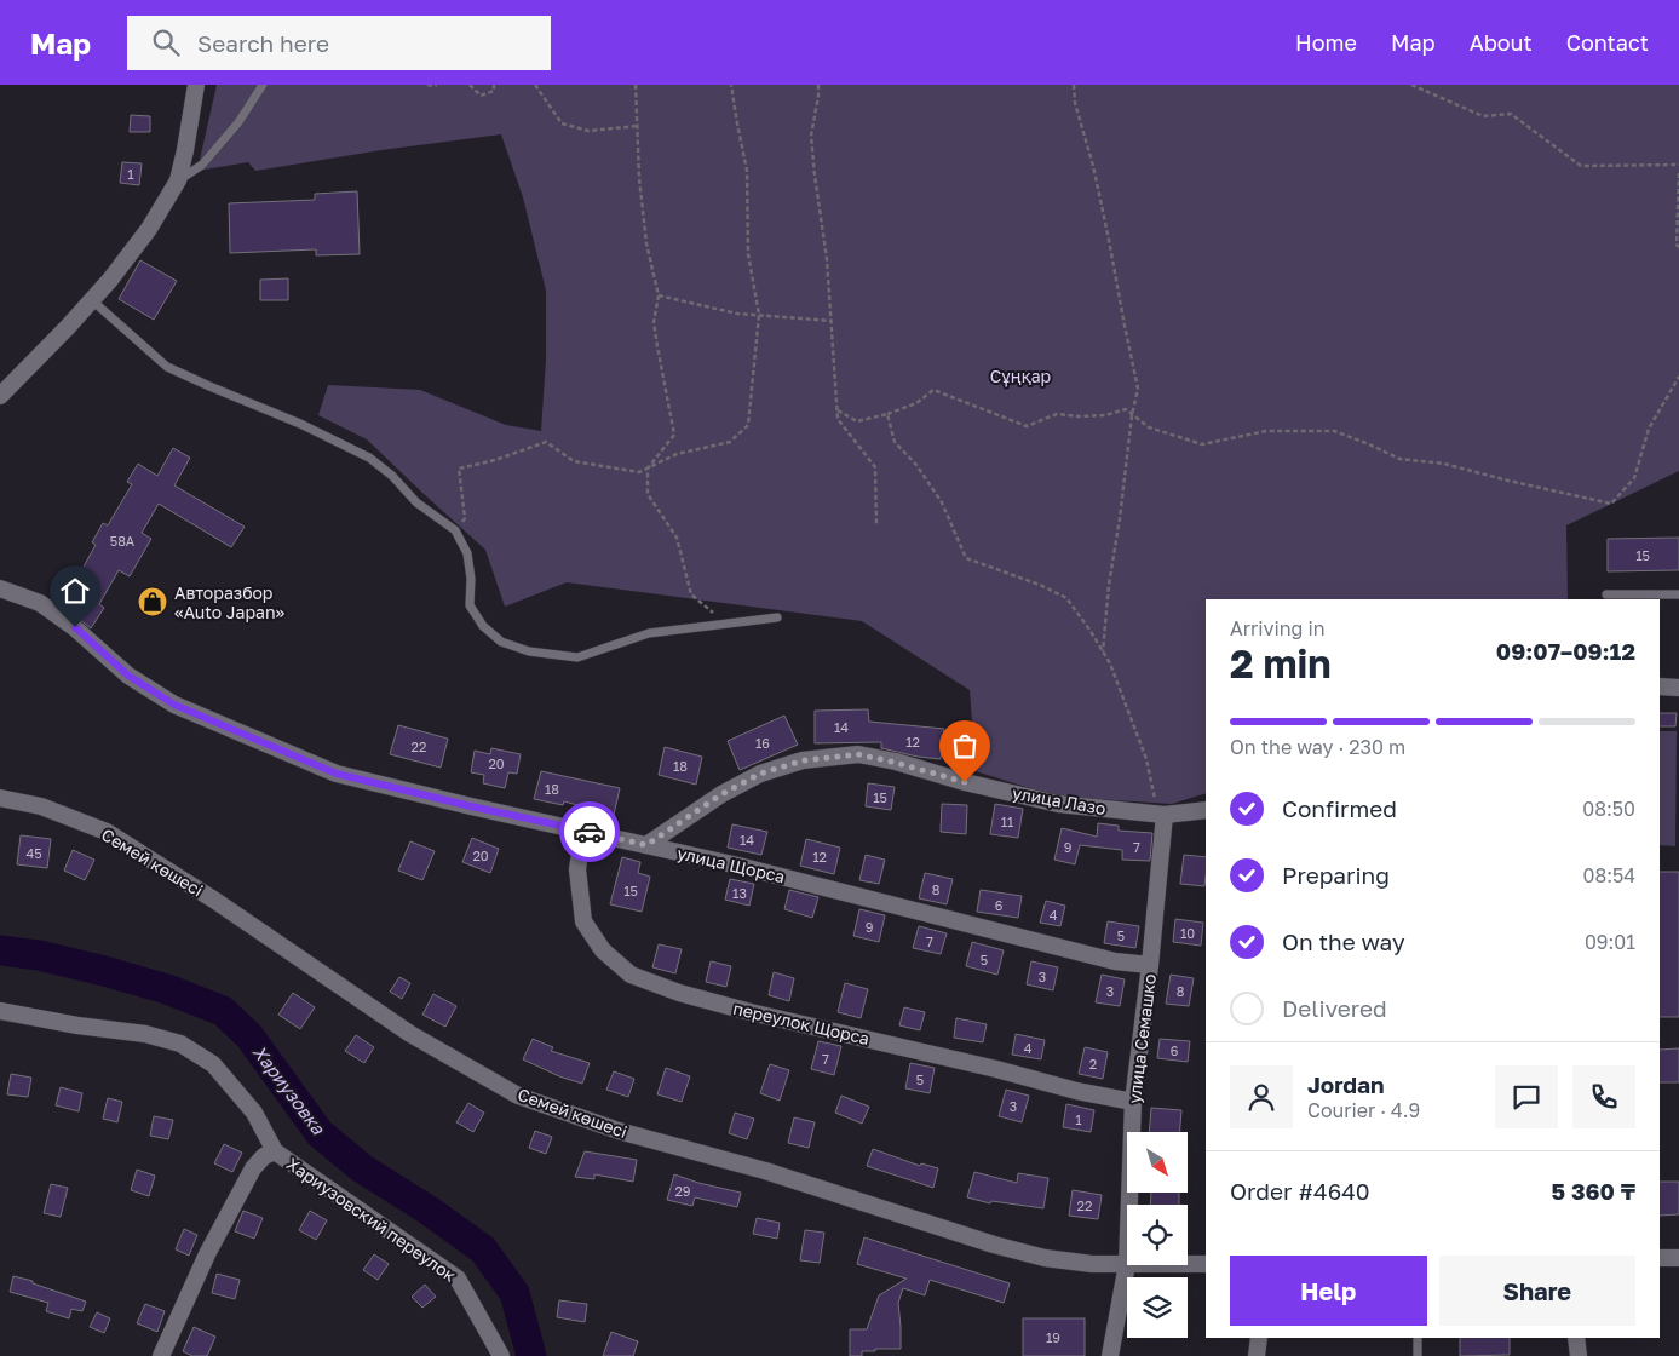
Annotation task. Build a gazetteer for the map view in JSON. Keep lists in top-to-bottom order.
{
  "streets": {
    "street": [
      "улица Лазо",
      "Семей көшесі",
      "улица Щорса",
      "переулок Щорса",
      "улица Семашко",
      "Хариузовский переулок"
    ]
  },
  "crossings": [
    ["улица Лазо", "улица Щорса"],
    ["улица Лазо", "улица Семашко"],
    ["Семей көшесі", "улица Семашко"],
    ["улица Щорса", "переулок Щорса"],
    ["улица Щорса", "улица Семашко"],
    ["переулок Щорса", "улица Семашко"]
  ],
  "water": ["Хариузовка"],
  "parks": ["Сұңқар"],
  "places": {
    "shop": ["Авторазбор «Auto Japan»"]
  },
  "house_numbers": [
    "1",
    "58А",
    "15",
    "14",
    "12",
    "16",
    "22",
    "20",
    "18",
    "18",
    "15",
    "11",
    "14",
    "9",
    "7",
    "45",
    "20",
    "12",
    "8",
    "15",
    "13",
    "6",
    "4",
    "9",
    "10",
    "5",
    "7",
    "5",
    "3",
    "3",
    "8",
    "4",
    "6",
    "7",
    "2",
    "5",
    "3",
    "1",
    "29",
    "22",
    "19"
  ],
  "north": "bottom right",
  "page": {
    "header": "Map",
    "search": "Search here",
    "nav": [
      "Home",
      "Map",
      "About",
      "Contact"
    ],
    "heading": ["2 min", "Arriving in", "09:07–09:12"],
    "panel": [
      "Jordan",
      "Courier · 4.9",
      "Order #4640",
      "5 360 ₸"
    ],
    "bar": "On the way · 230 m",
    "list": [
      ["Confirmed", "08:50"],
      ["Preparing", "08:54"],
      ["On the way", "09:01"],
      "Delivered"
    ],
    "buttons": ["Help", "Share"]
  }
}
